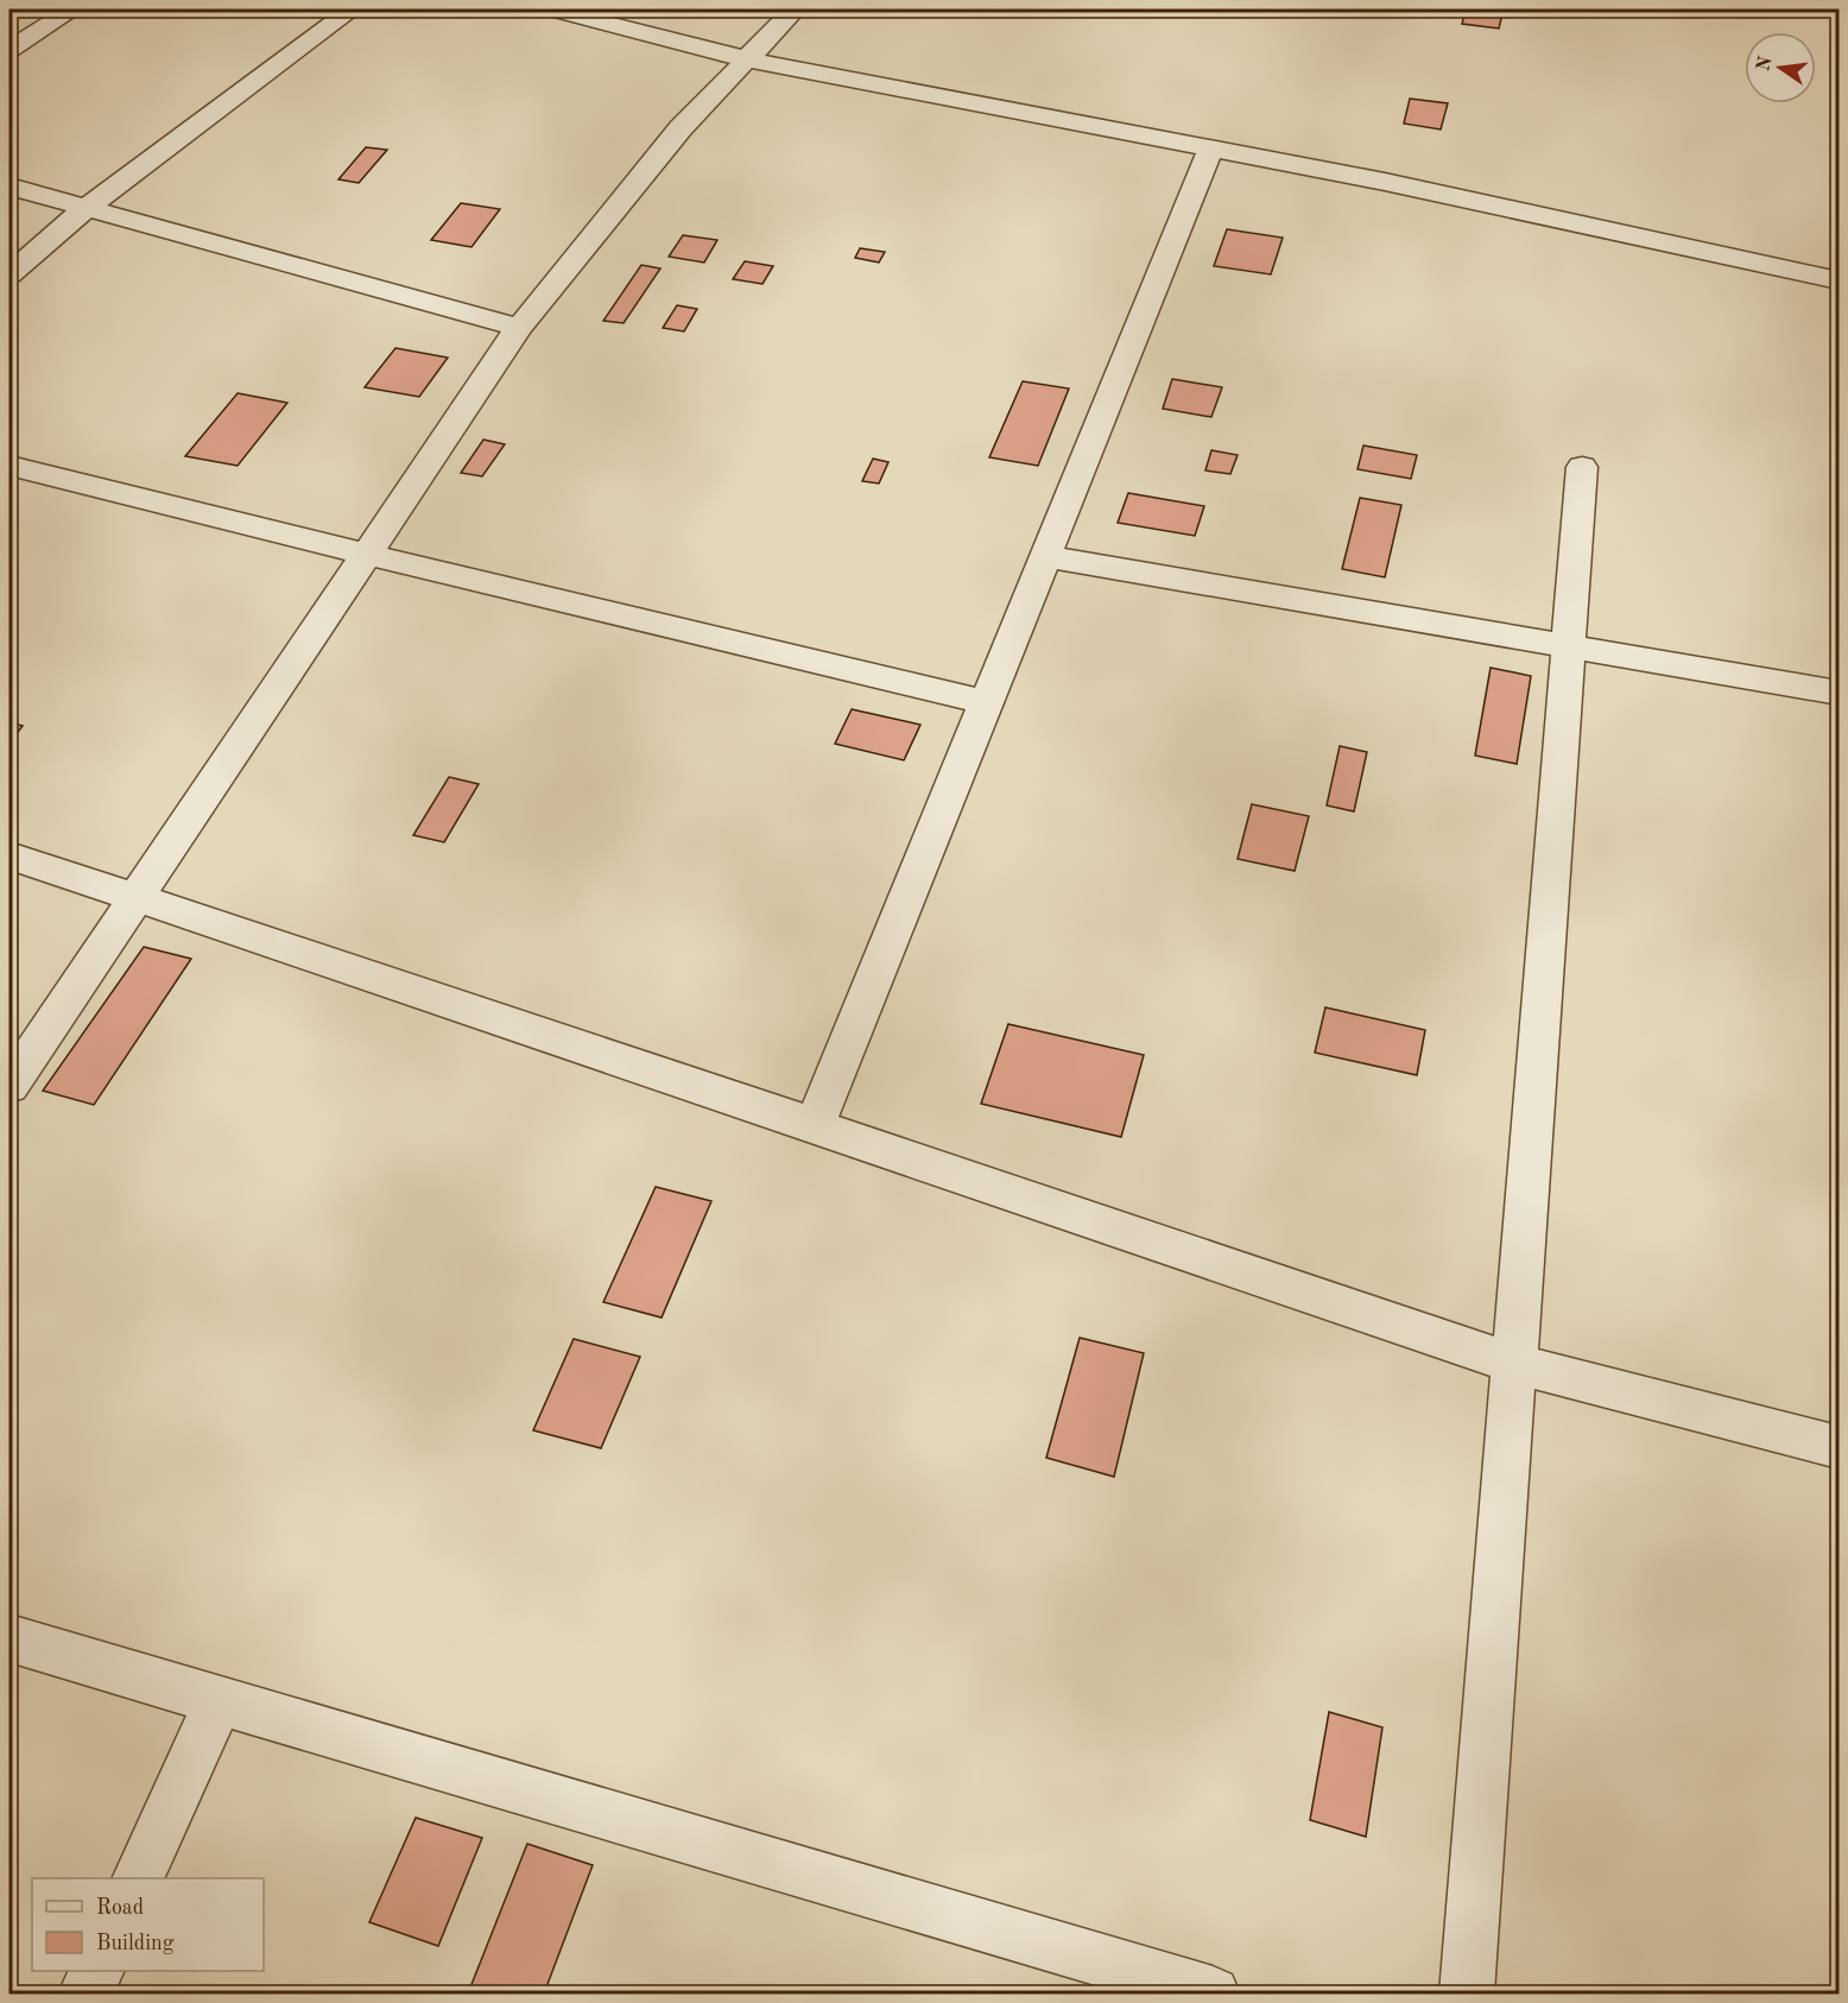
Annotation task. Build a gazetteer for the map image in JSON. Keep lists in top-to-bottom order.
{
  "legend": ["Road", "Building"],
  "north": "left"
}
